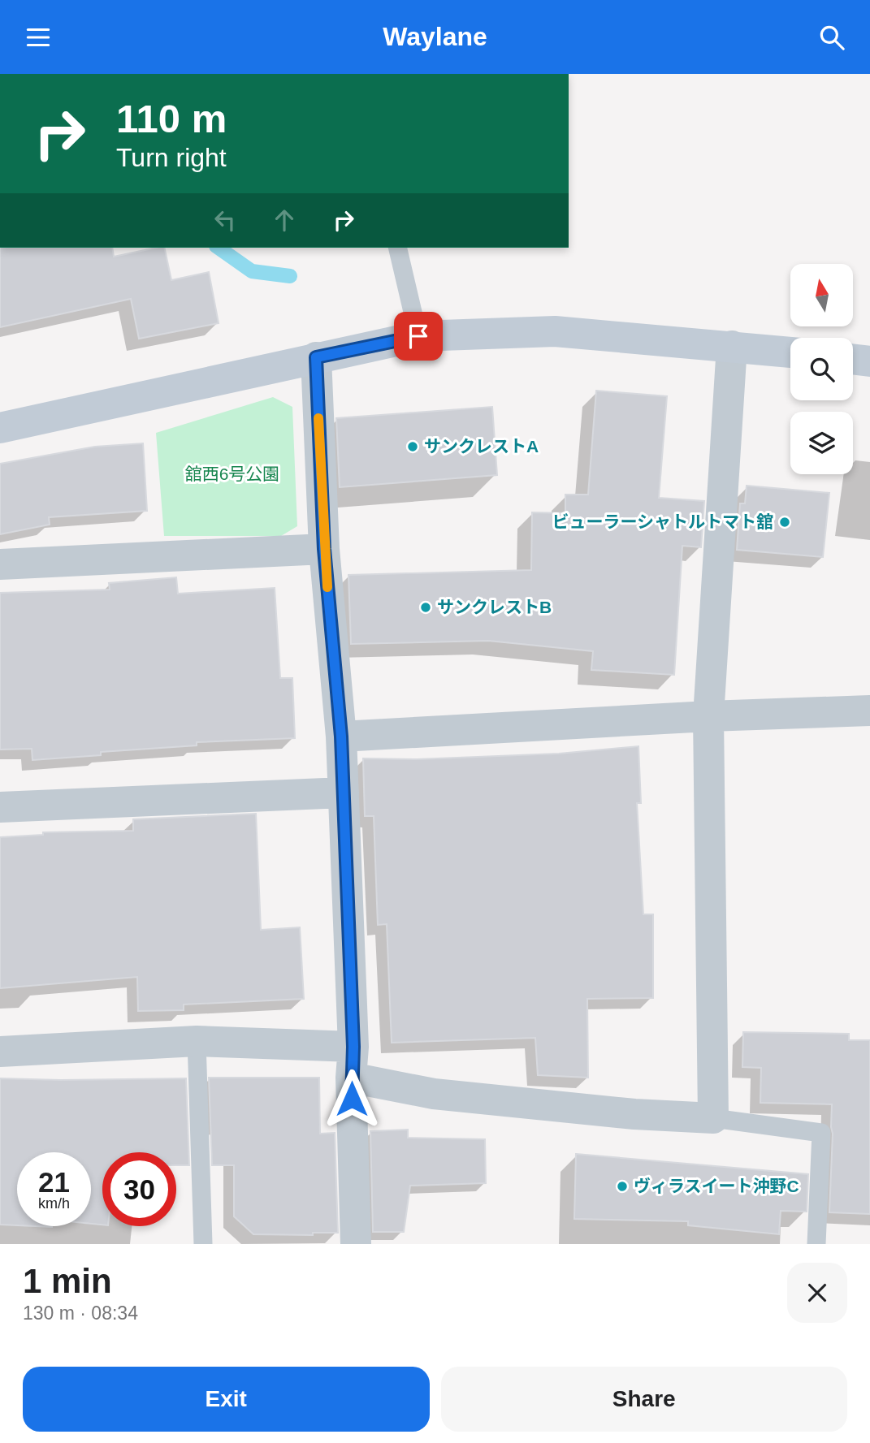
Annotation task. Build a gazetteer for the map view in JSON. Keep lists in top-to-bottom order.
{
  "parks": ["舘西6号公園"],
  "places": [
    "サンクレストA",
    "ビューラーシャトルトマト舘",
    "サンクレストB",
    "ヴィラスイート沖野C"
  ],
  "north": "top",
  "page": {
    "header": "Waylane",
    "turn": ["110 m", "Turn right"],
    "speed": "21 km/h",
    "limit": "30",
    "heading": ["1 min", "130 m · 08:34"],
    "buttons": ["Exit", "Share"]
  }
}
